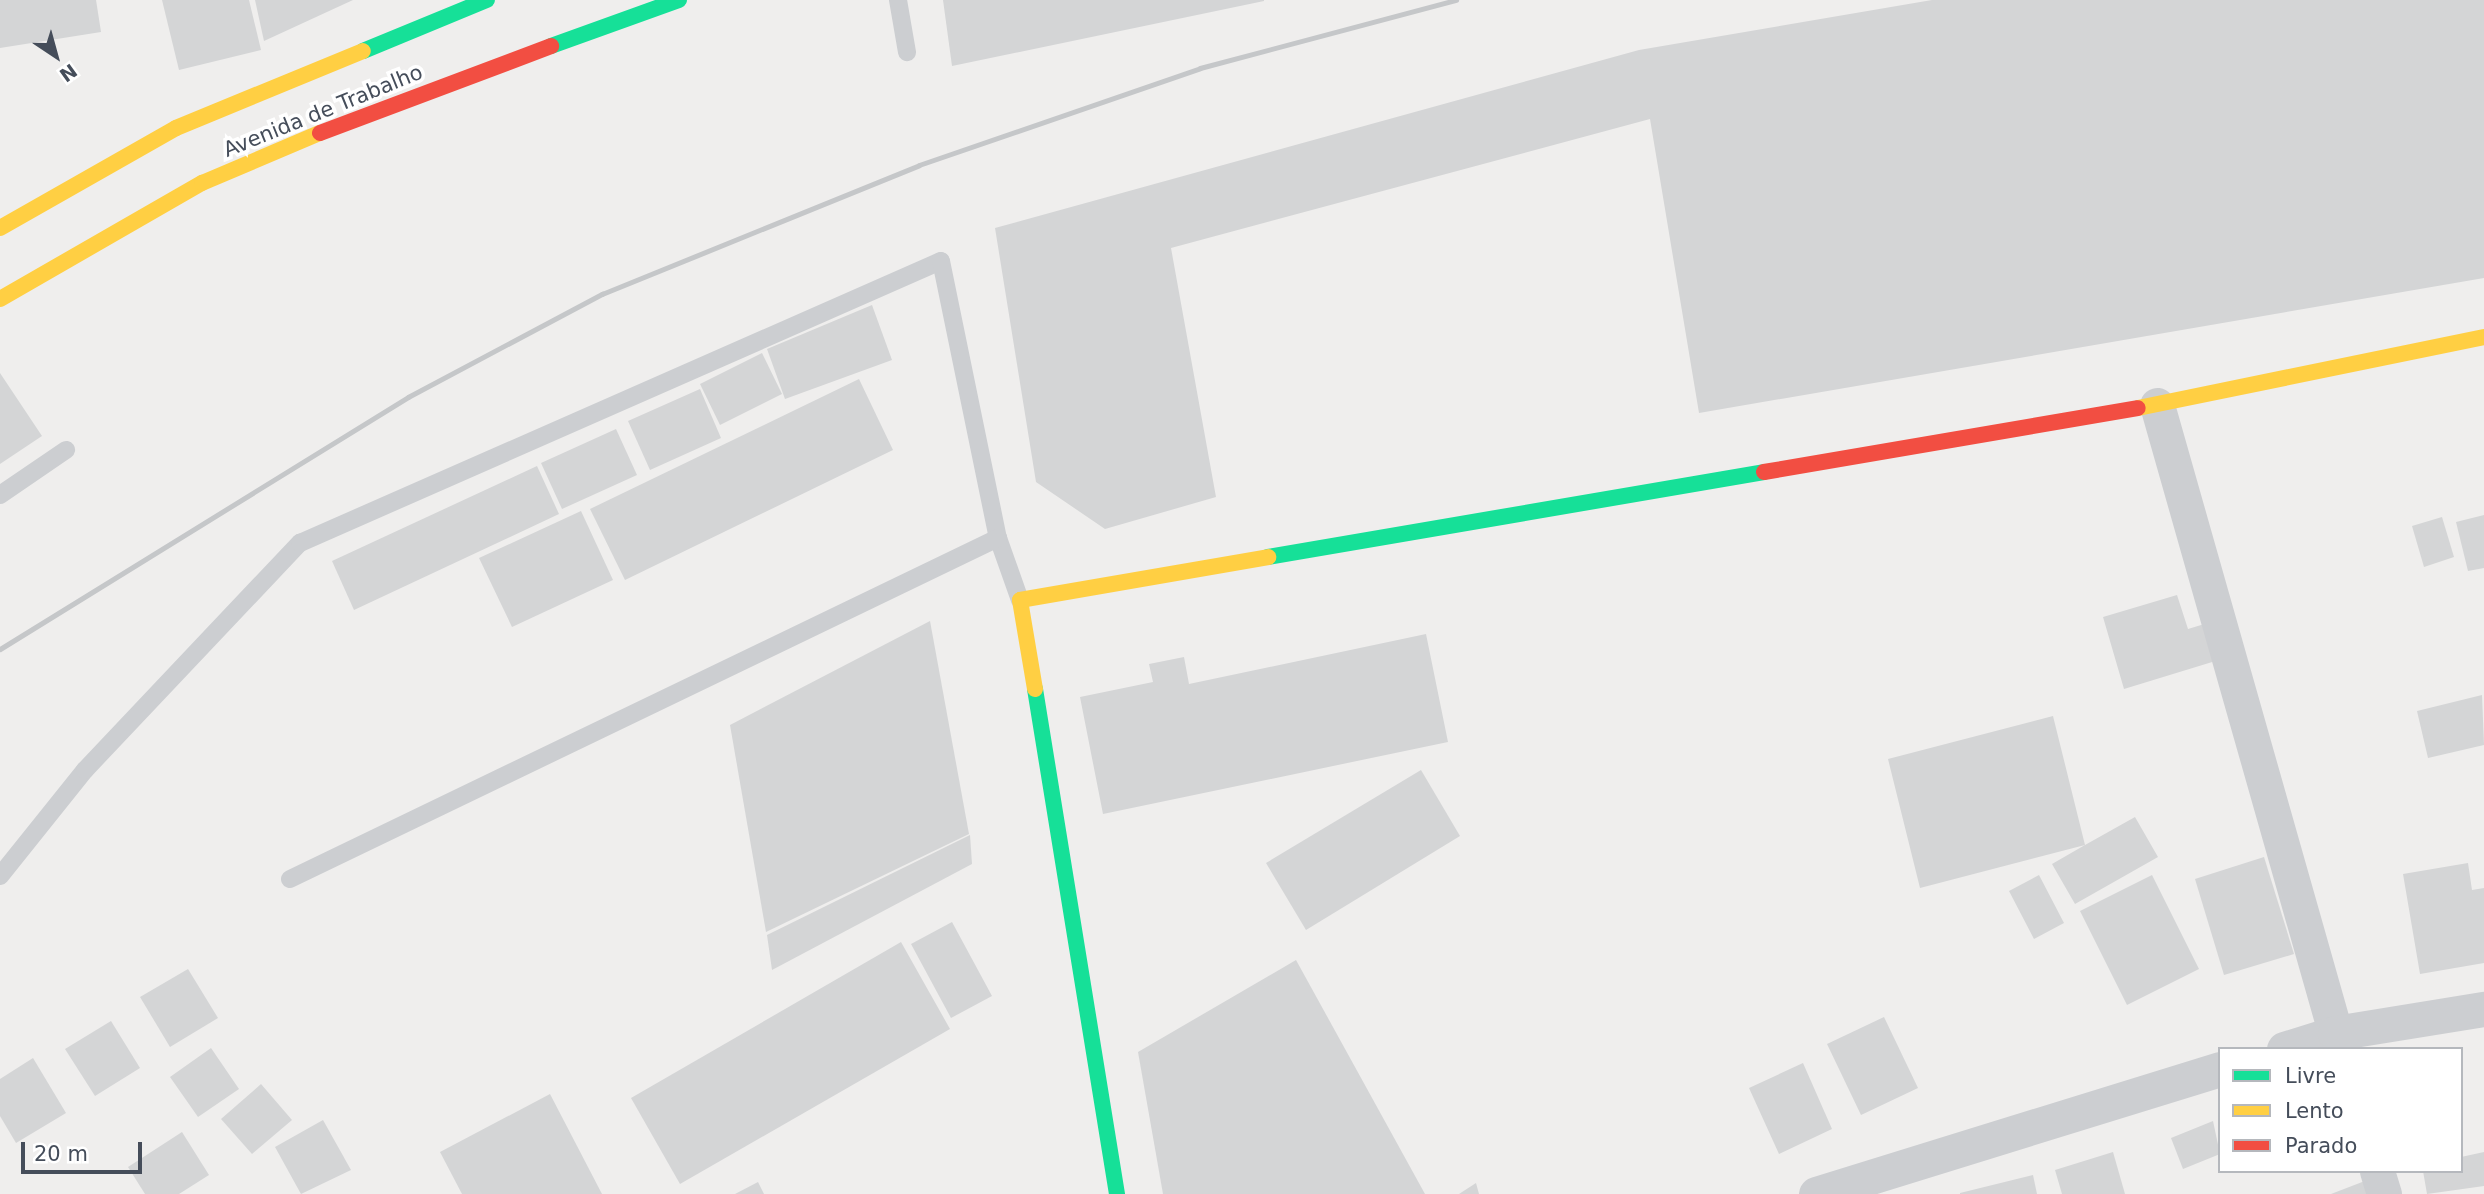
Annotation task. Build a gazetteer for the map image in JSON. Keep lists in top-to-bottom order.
{
  "streets": {
    "main road": ["Avenida de Trabalho"]
  },
  "legend": ["Livre", "Lento", "Parado"],
  "scale_bar": "20 m",
  "north": "bottom right"
}
